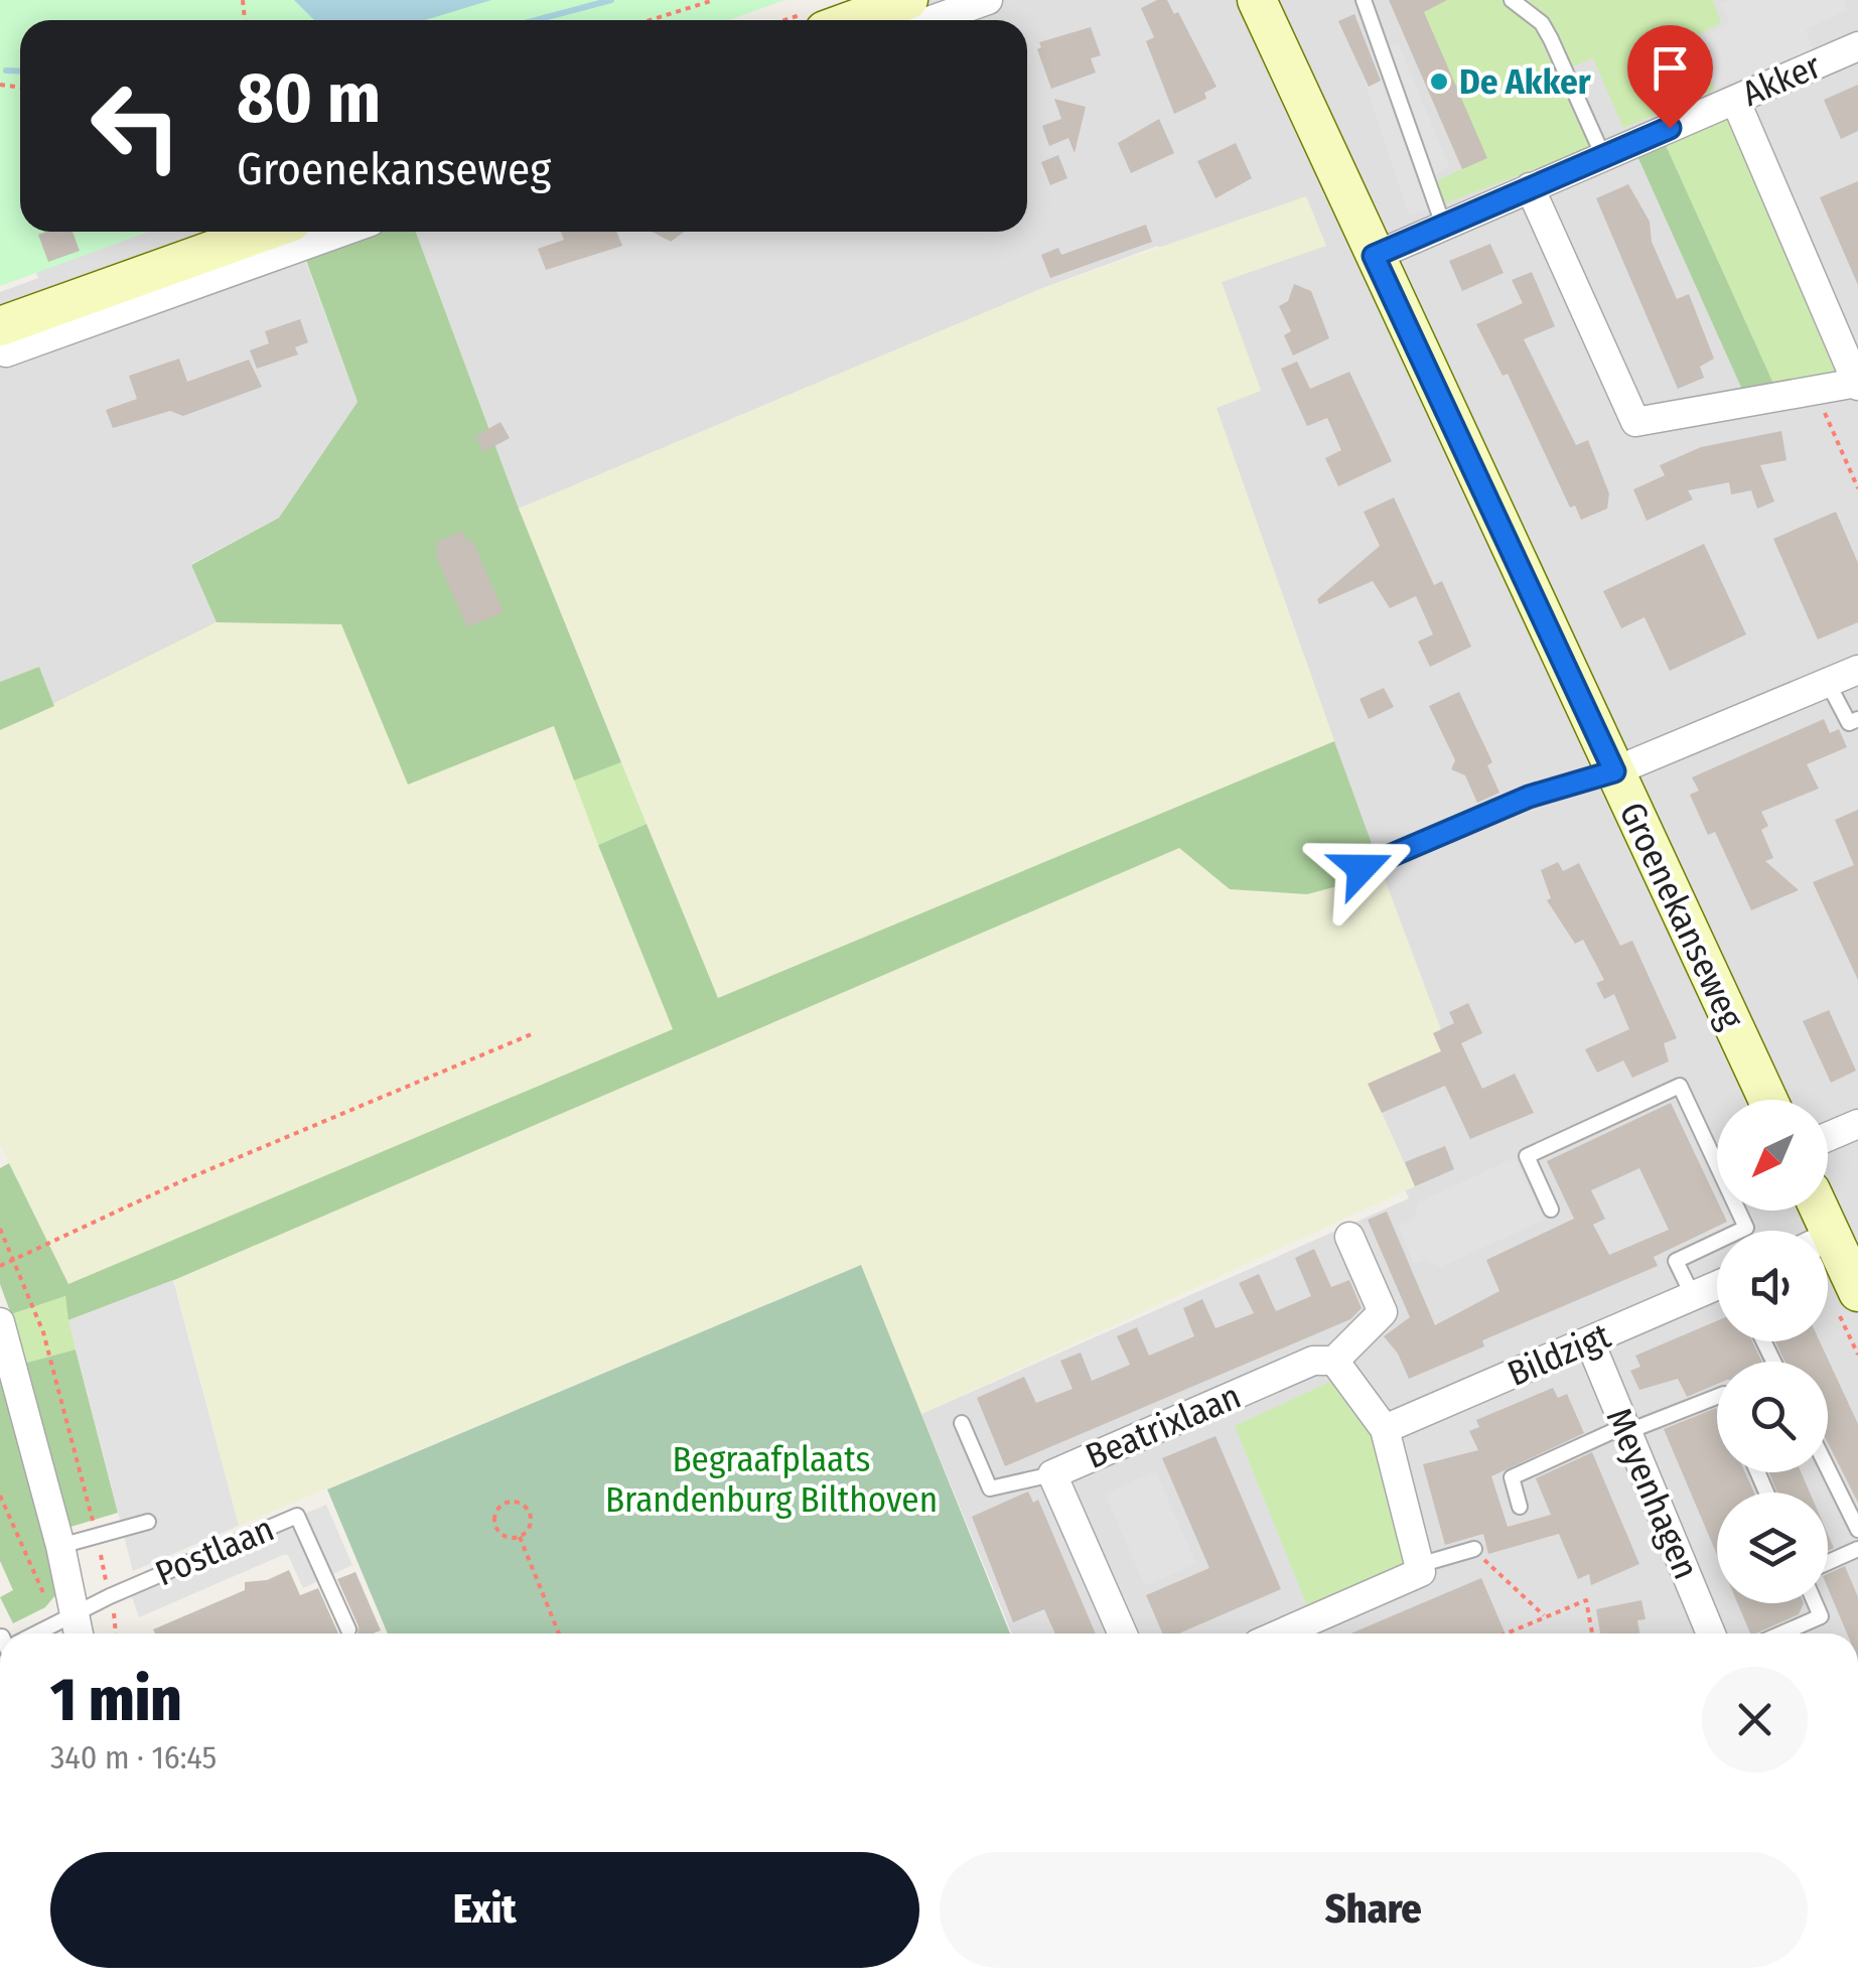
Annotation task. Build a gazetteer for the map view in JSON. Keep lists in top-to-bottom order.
{
  "streets": {
    "main road": ["Groenekanseweg"],
    "street": [
      "Akker",
      "Bildzigt",
      "Beatrixlaan",
      "Meyenhagen"
    ],
    "lane": ["Postlaan"]
  },
  "crossings": [
    ["Akker", "Groenekanseweg"],
    ["Bildzigt", "Meyenhagen"]
  ],
  "parks": ["Begraafplaats Brandenburg Bilthoven"],
  "places": ["De Akker"],
  "north": "bottom left",
  "page": {
    "turn": ["80 m", "Groenekanseweg"],
    "heading": ["1 min", "340 m · 16:45"],
    "buttons": ["Exit", "Share"]
  }
}
